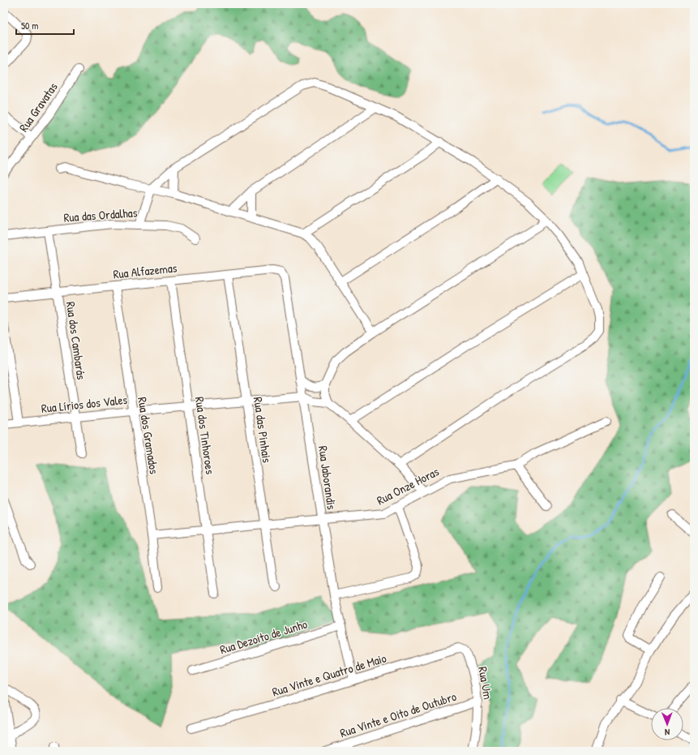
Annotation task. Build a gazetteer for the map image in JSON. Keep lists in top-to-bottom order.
{
  "streets": {
    "street": [
      "Rua Gravatas",
      "Rua das Ordalhas",
      "Rua Alfazemas",
      "Rua dos Cambarás",
      "Rua Lírios dos Vales",
      "Rua das Pinhais",
      "Rua dos Gramados",
      "Rua dos Tinhoroes",
      "Rua Jaborandis",
      "Rua Onze Horas",
      "Rua Dezoito de Junho",
      "Rua Vinte e Quatro de Maio",
      "Rua Um",
      "Rua Vinte e Oito de Outubro"
    ]
  },
  "crossings": [
    ["Rua das Ordalhas", "Rua dos Cambarás"],
    ["Rua Alfazemas", "Rua dos Cambarás"],
    ["Rua Alfazemas", "Rua das Pinhais"],
    ["Rua Alfazemas", "Rua dos Gramados"],
    ["Rua Alfazemas", "Rua dos Tinhoroes"],
    ["Rua Alfazemas", "Rua Jaborandis"],
    ["Rua dos Cambarás", "Rua Lírios dos Vales"],
    ["Rua Lírios dos Vales", "Rua das Pinhais"],
    ["Rua Lírios dos Vales", "Rua dos Gramados"],
    ["Rua Lírios dos Vales", "Rua dos Tinhoroes"],
    ["Rua Lírios dos Vales", "Rua Jaborandis"],
    ["Rua das Pinhais", "Rua Onze Horas"],
    ["Rua dos Gramados", "Rua Onze Horas"],
    ["Rua dos Tinhoroes", "Rua Onze Horas"],
    ["Rua Jaborandis", "Rua Onze Horas"],
    ["Rua Jaborandis", "Rua Dezoito de Junho"],
    ["Rua Jaborandis", "Rua Vinte e Quatro de Maio"],
    ["Rua Vinte e Quatro de Maio", "Rua Um"],
    ["Rua Um", "Rua Vinte e Oito de Outubro"]
  ],
  "scale_bar": "50 m",
  "north": "bottom"
}
